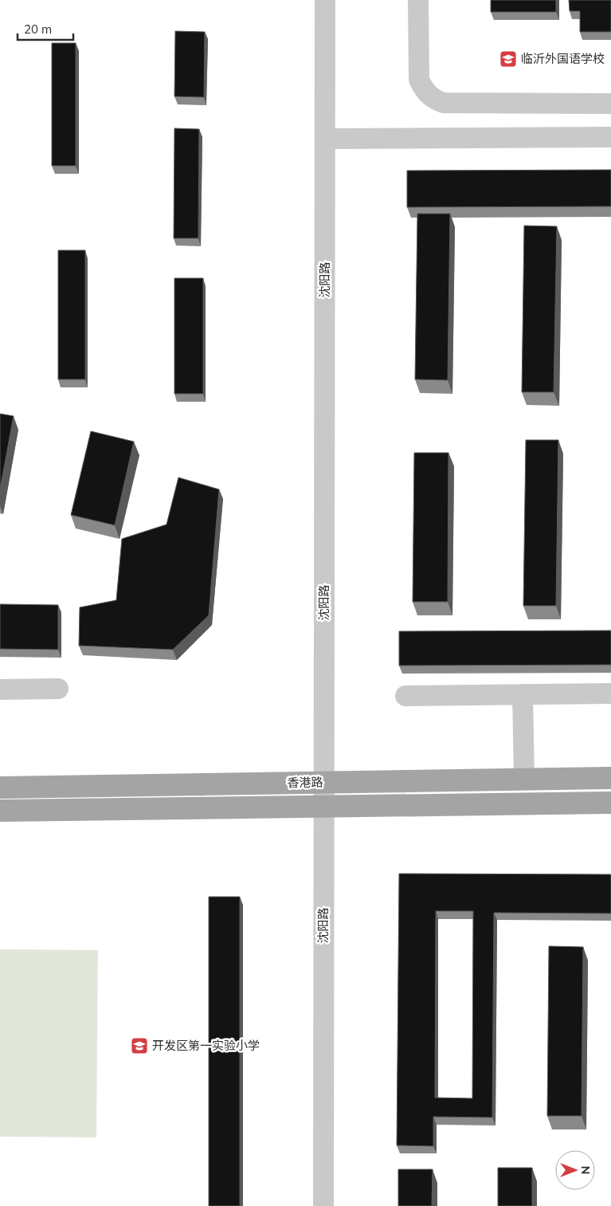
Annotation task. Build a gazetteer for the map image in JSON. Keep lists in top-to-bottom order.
{
  "streets": {
    "main road": ["香港路"],
    "street": ["沈阳路"]
  },
  "crossings": [
    ["沈阳路", "香港路"]
  ],
  "places": {
    "school or university": ["临沂外国语学校", "开发区第一实验小学"]
  },
  "scale_bar": "20 m",
  "north": "right"
}
